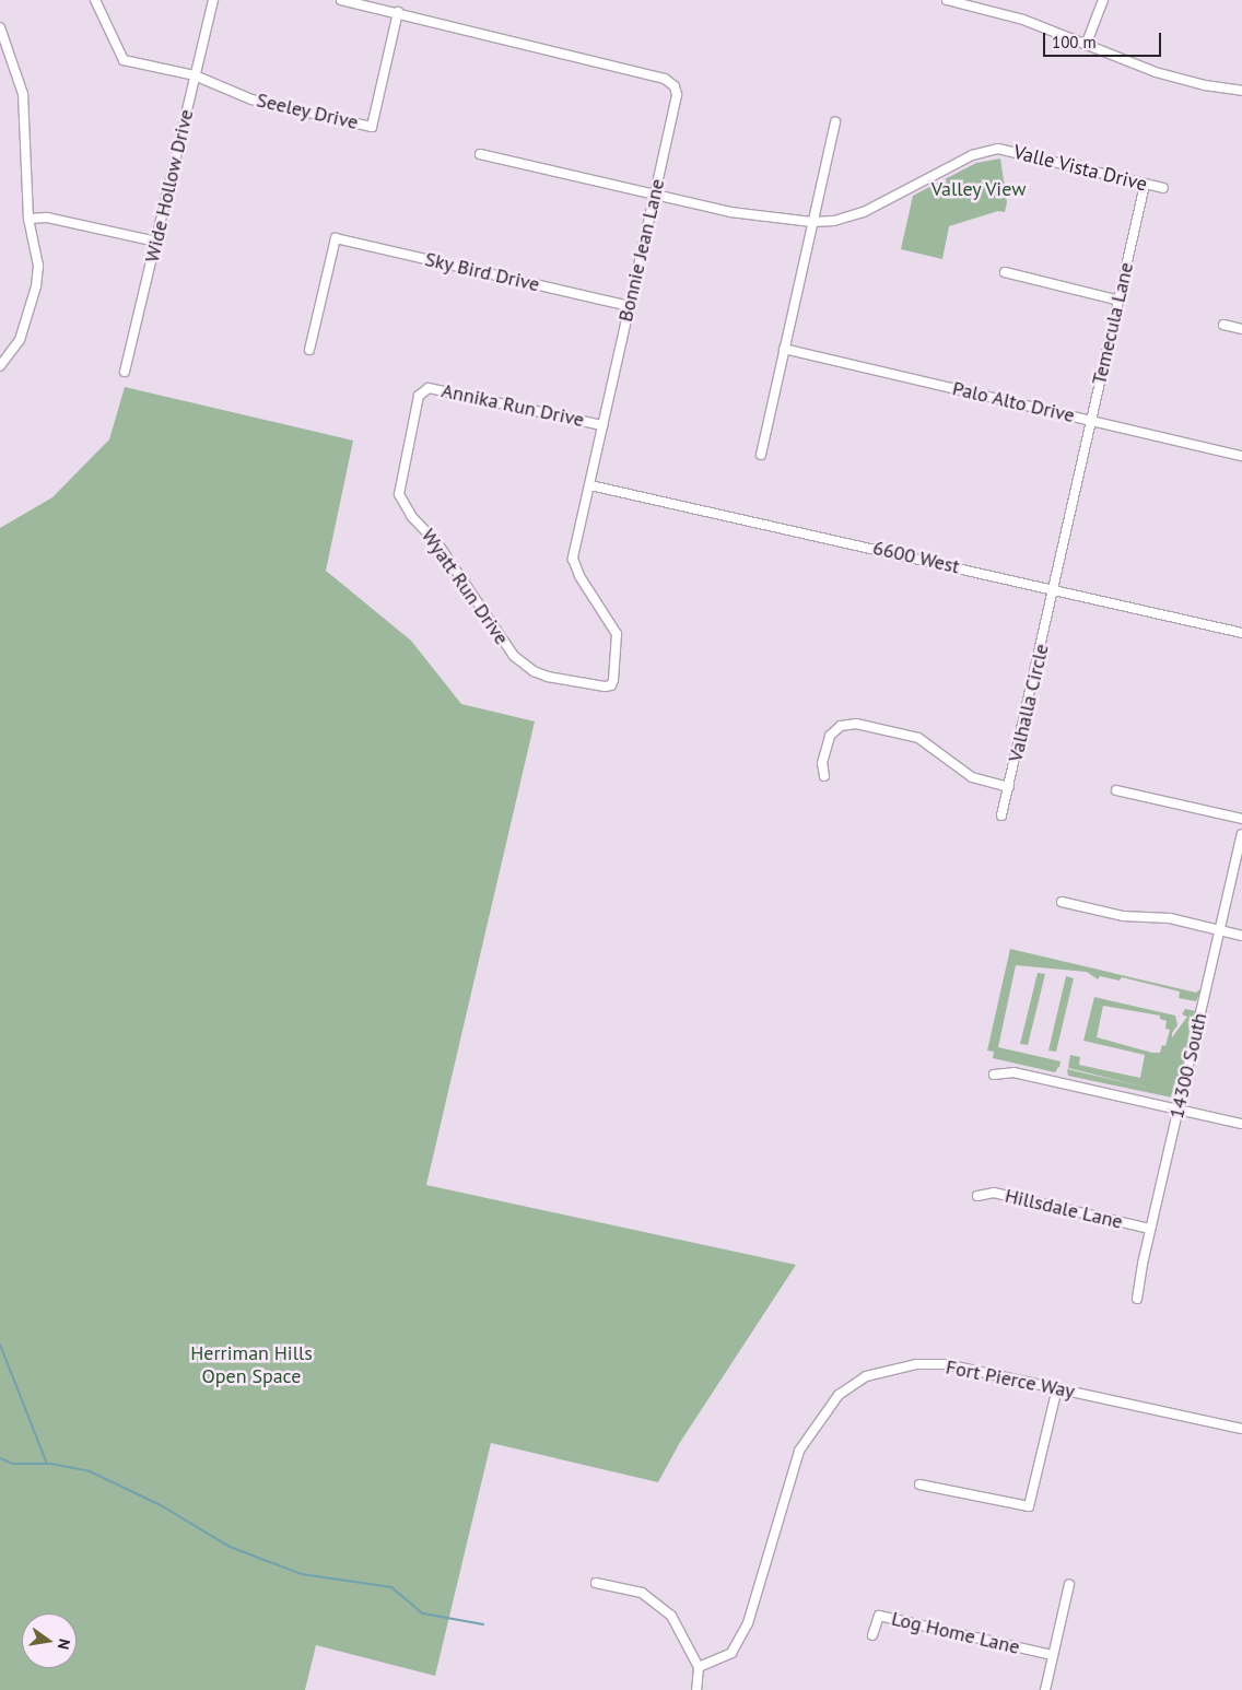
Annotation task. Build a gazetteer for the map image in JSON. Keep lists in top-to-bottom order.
{
  "streets": {
    "street": [
      "Seeley Drive",
      "Valle Vista Drive",
      "Wide Hollow Drive",
      "Bonnie Jean Lane",
      "Sky Bird Drive",
      "Temecula Lane",
      "Palo Alto Drive",
      "Annika Run Drive",
      "6600 West",
      "Wyatt Run Drive",
      "Valhalla Circle",
      "14300 South",
      "Hillsdale Lane",
      "Fort Pierce Way",
      "Log Home Lane"
    ]
  },
  "crossings": [
    ["Seeley Drive", "Wide Hollow Drive"],
    ["Seeley Drive", "Bonnie Jean Lane"],
    ["Valle Vista Drive", "Bonnie Jean Lane"],
    ["Valle Vista Drive", "Temecula Lane"],
    ["Bonnie Jean Lane", "Sky Bird Drive"],
    ["Bonnie Jean Lane", "Annika Run Drive"],
    ["Bonnie Jean Lane", "6600 West"],
    ["Bonnie Jean Lane", "Wyatt Run Drive"],
    ["Temecula Lane", "Palo Alto Drive"],
    ["Temecula Lane", "6600 West"],
    ["Temecula Lane", "Valhalla Circle"],
    ["Annika Run Drive", "Wyatt Run Drive"],
    ["6600 West", "Valhalla Circle"],
    ["14300 South", "Hillsdale Lane"]
  ],
  "parks": ["Valley View", "Herriman Hills Open Space"],
  "scale_bar": "100 m",
  "north": "right"
}
